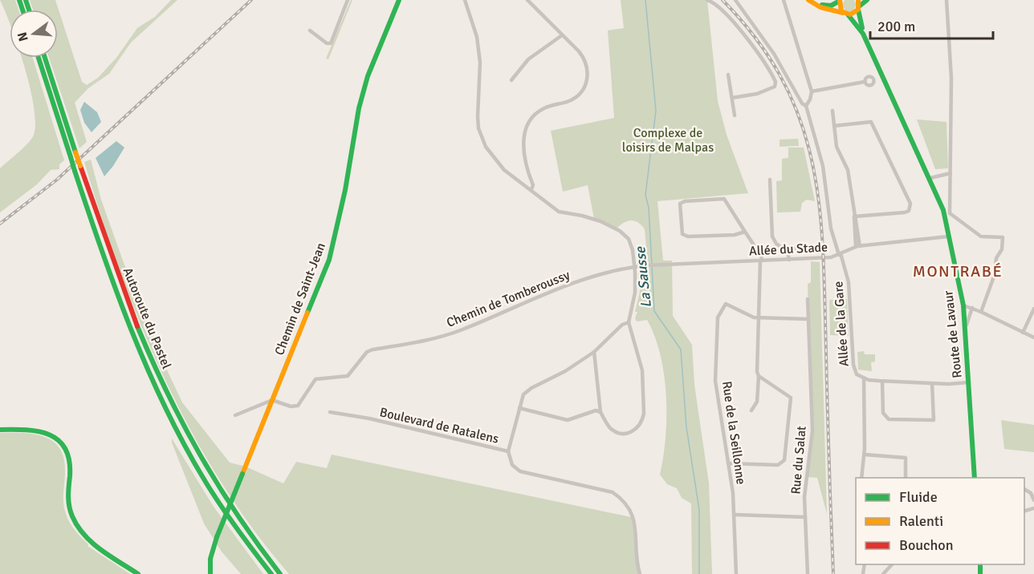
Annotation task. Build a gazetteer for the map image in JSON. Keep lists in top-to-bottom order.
{
  "streets": {
    "main road": ["Chemin de Saint-Jean", "Autoroute du Pastel", "Route de Lavaur"],
    "street": [
      "Allée du Stade",
      "Chemin de Tomberoussy",
      "Allée de la Gare",
      "Boulevard de Ratalens",
      "Rue de la Seillonne",
      "Rue du Salat"
    ]
  },
  "crossings": [
    ["Allée du Stade", "Chemin de Tomberoussy"],
    ["Allée du Stade", "Allée de la Gare"],
    ["Allée du Stade", "Route de Lavaur"],
    ["Chemin de Saint-Jean", "Chemin de Tomberoussy"]
  ],
  "districts": ["MONTRABÉ"],
  "water": ["La Sausse"],
  "parks": ["Complexe de loisirs de Malpas"],
  "legend": ["Fluide", "Ralenti", "Bouchon"],
  "scale_bar": "200 m",
  "north": "left"
}
